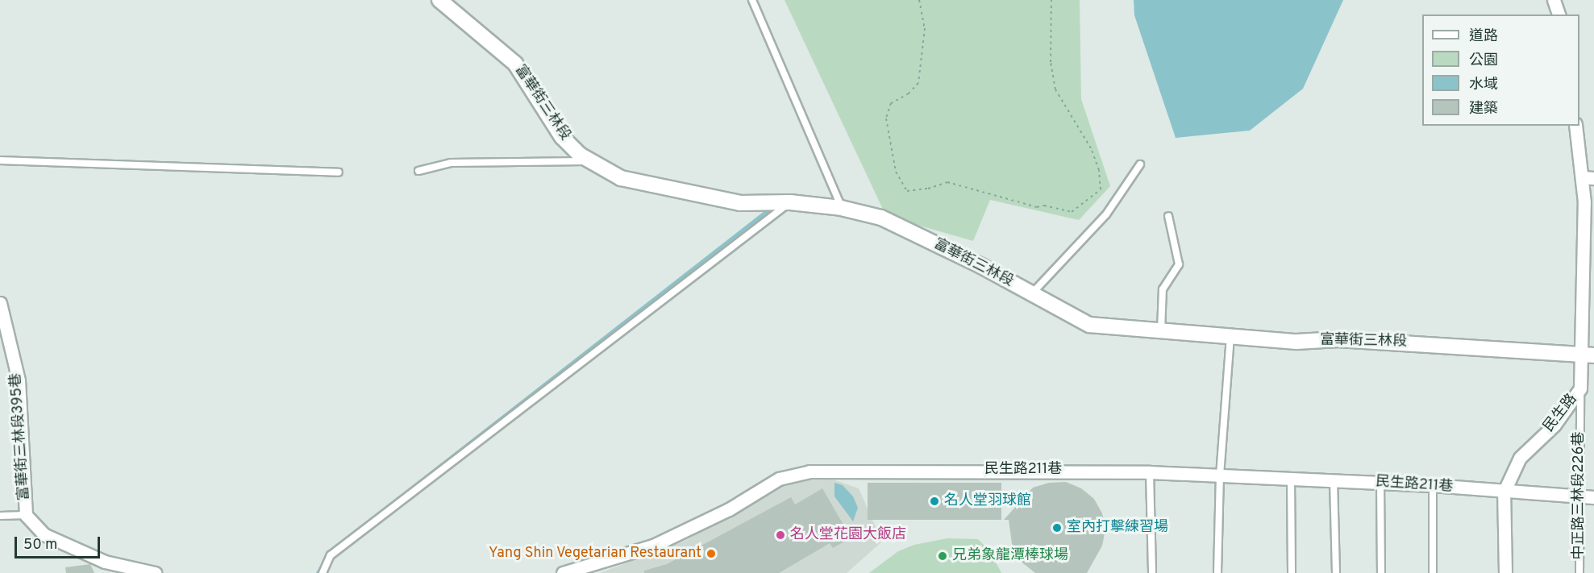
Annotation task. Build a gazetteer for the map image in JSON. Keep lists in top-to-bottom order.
{
  "streets": {
    "street": [
      "富華街三林段",
      "民生路",
      "富華街三林段395巷",
      "民生路211巷"
    ],
    "lane": ["中正路三林段226巷"]
  },
  "crossings": [
    ["富華街三林段", "民生路"],
    ["民生路", "民生路211巷"],
    ["民生路", "中正路三林段226巷"],
    ["民生路211巷", "中正路三林段226巷"]
  ],
  "places": [
    "名人堂羽球館",
    "室內打擊練習場",
    "名人堂花園大飯店",
    "Yang Shin Vegetarian Restaurant",
    "兄弟象龍潭棒球場"
  ],
  "legend": [
    "道路",
    "公園",
    "水域",
    "建築"
  ],
  "scale_bar": "50 m"
}
